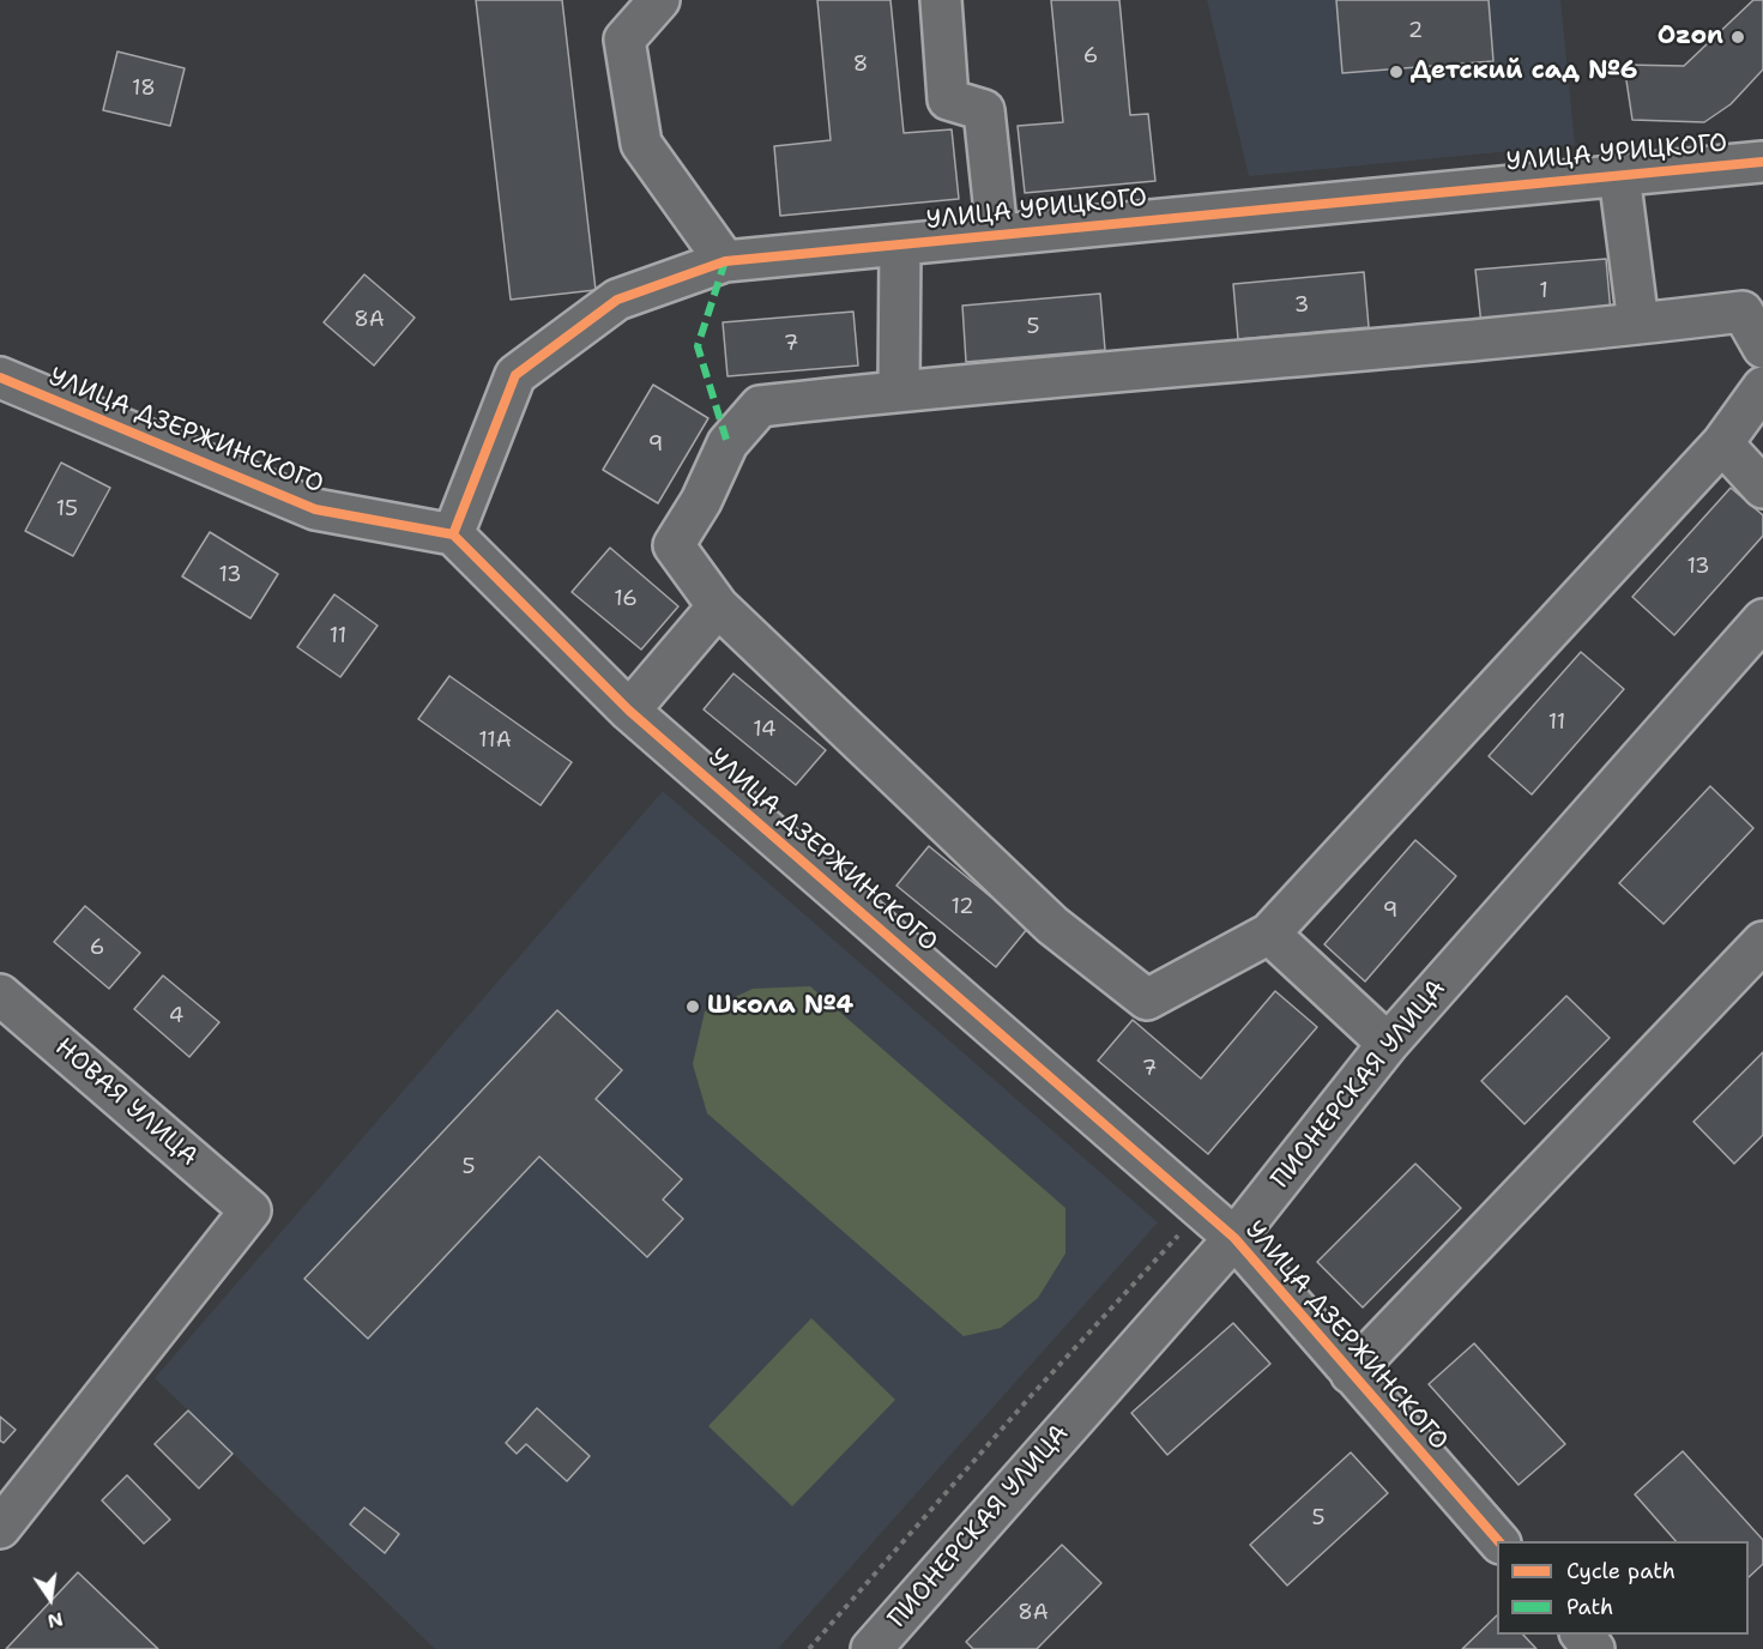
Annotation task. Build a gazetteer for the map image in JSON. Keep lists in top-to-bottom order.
{
  "streets": {
    "street": [
      "УЛИЦА УРИЦКОГО",
      "УЛИЦА ДЗЕРЖИНСКОГО",
      "ПИОНЕРСКАЯ УЛИЦА",
      "НОВАЯ УЛИЦА"
    ]
  },
  "crossings": [
    ["УЛИЦА УРИЦКОГО", "УЛИЦА ДЗЕРЖИНСКОГО"],
    ["УЛИЦА ДЗЕРЖИНСКОГО", "ПИОНЕРСКАЯ УЛИЦА"]
  ],
  "places": ["Ozon", "Детский сад №6", "Школа №4"],
  "house_numbers": [
    "2",
    "6",
    "8",
    "18",
    "1",
    "3",
    "8А",
    "5",
    "7",
    "9",
    "15",
    "13",
    "13",
    "16",
    "11",
    "11",
    "14",
    "11А",
    "12",
    "9",
    "6",
    "4",
    "7",
    "5",
    "5",
    "8А"
  ],
  "legend": ["Cycle path", "Path"],
  "north": "bottom"
}
